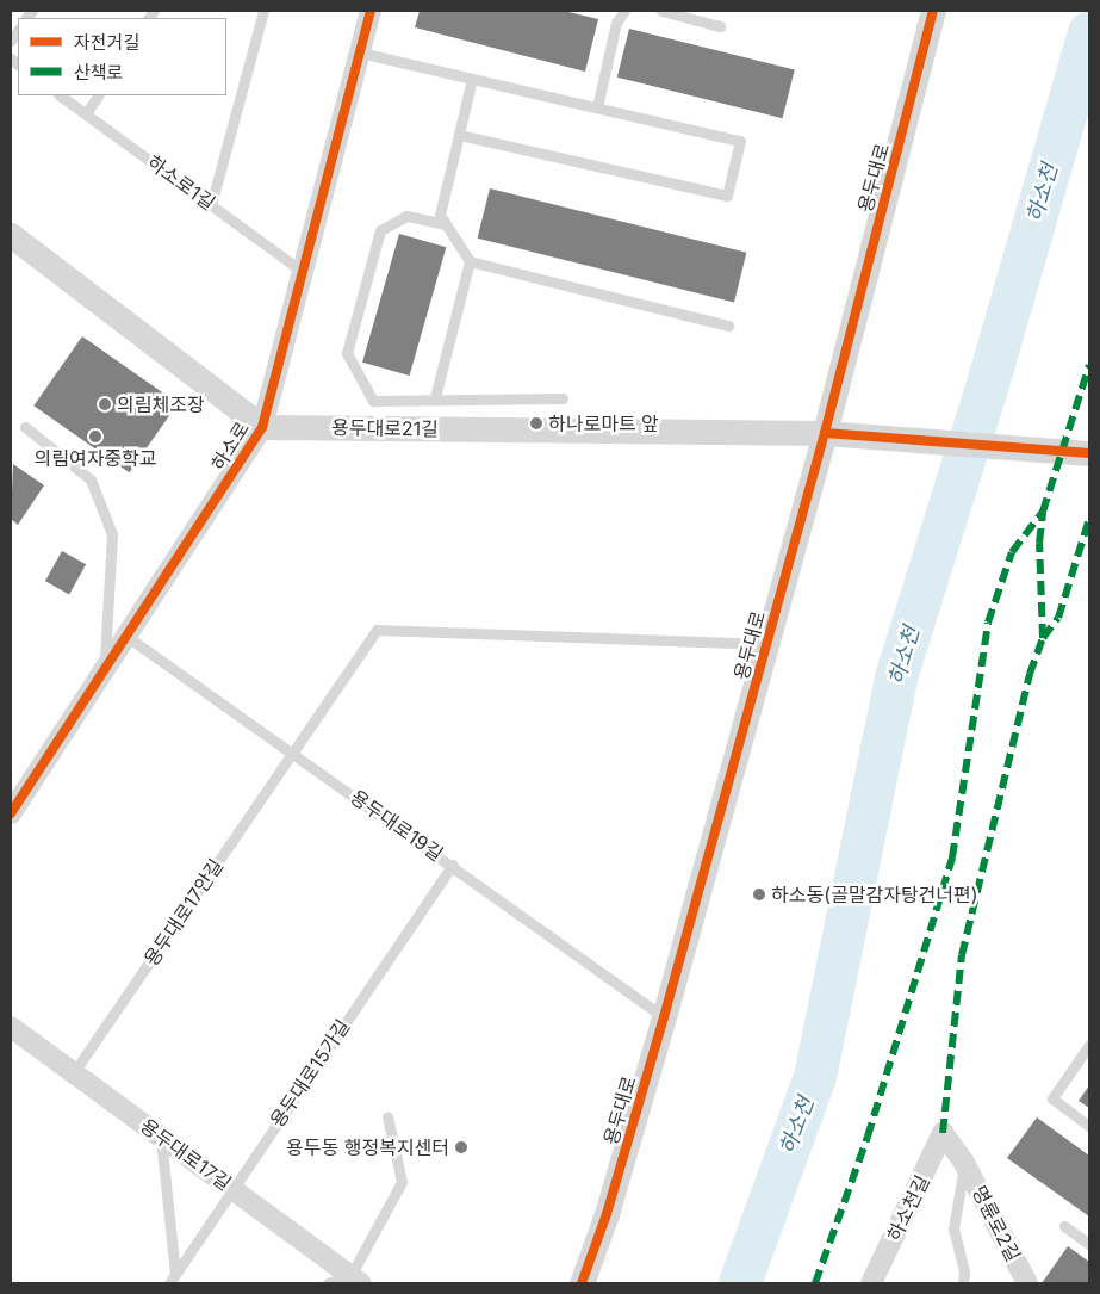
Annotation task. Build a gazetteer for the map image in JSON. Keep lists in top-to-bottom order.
{
  "streets": {
    "street": [
      "용두대로",
      "용두대로21길",
      "하소로",
      "용두대로17길",
      "하소천길",
      "명륜로2길"
    ],
    "lane": [
      "하소로1길",
      "용두대로19길",
      "용두대로17안길",
      "용두대로15가길"
    ]
  },
  "crossings": [
    ["용두대로", "용두대로21길"],
    ["용두대로", "용두대로19길"],
    ["용두대로", "용두대로17안길"],
    ["하소로1길", "하소로"],
    ["용두대로21길", "하소로"],
    ["하소로", "용두대로19길"],
    ["용두대로19길", "용두대로17안길"],
    ["용두대로19길", "용두대로15가길"],
    ["용두대로17안길", "용두대로17길"],
    ["용두대로15가길", "용두대로17길"],
    ["하소천길", "명륜로2길"]
  ],
  "water": ["하소천"],
  "places": [
    "의림체조장",
    "하나로마트 앞",
    "의림여자중학교",
    "하소동(골말감자탕건너편)",
    "용두동 행정복지센터"
  ],
  "legend": ["자전거길", "산책로"]
}
